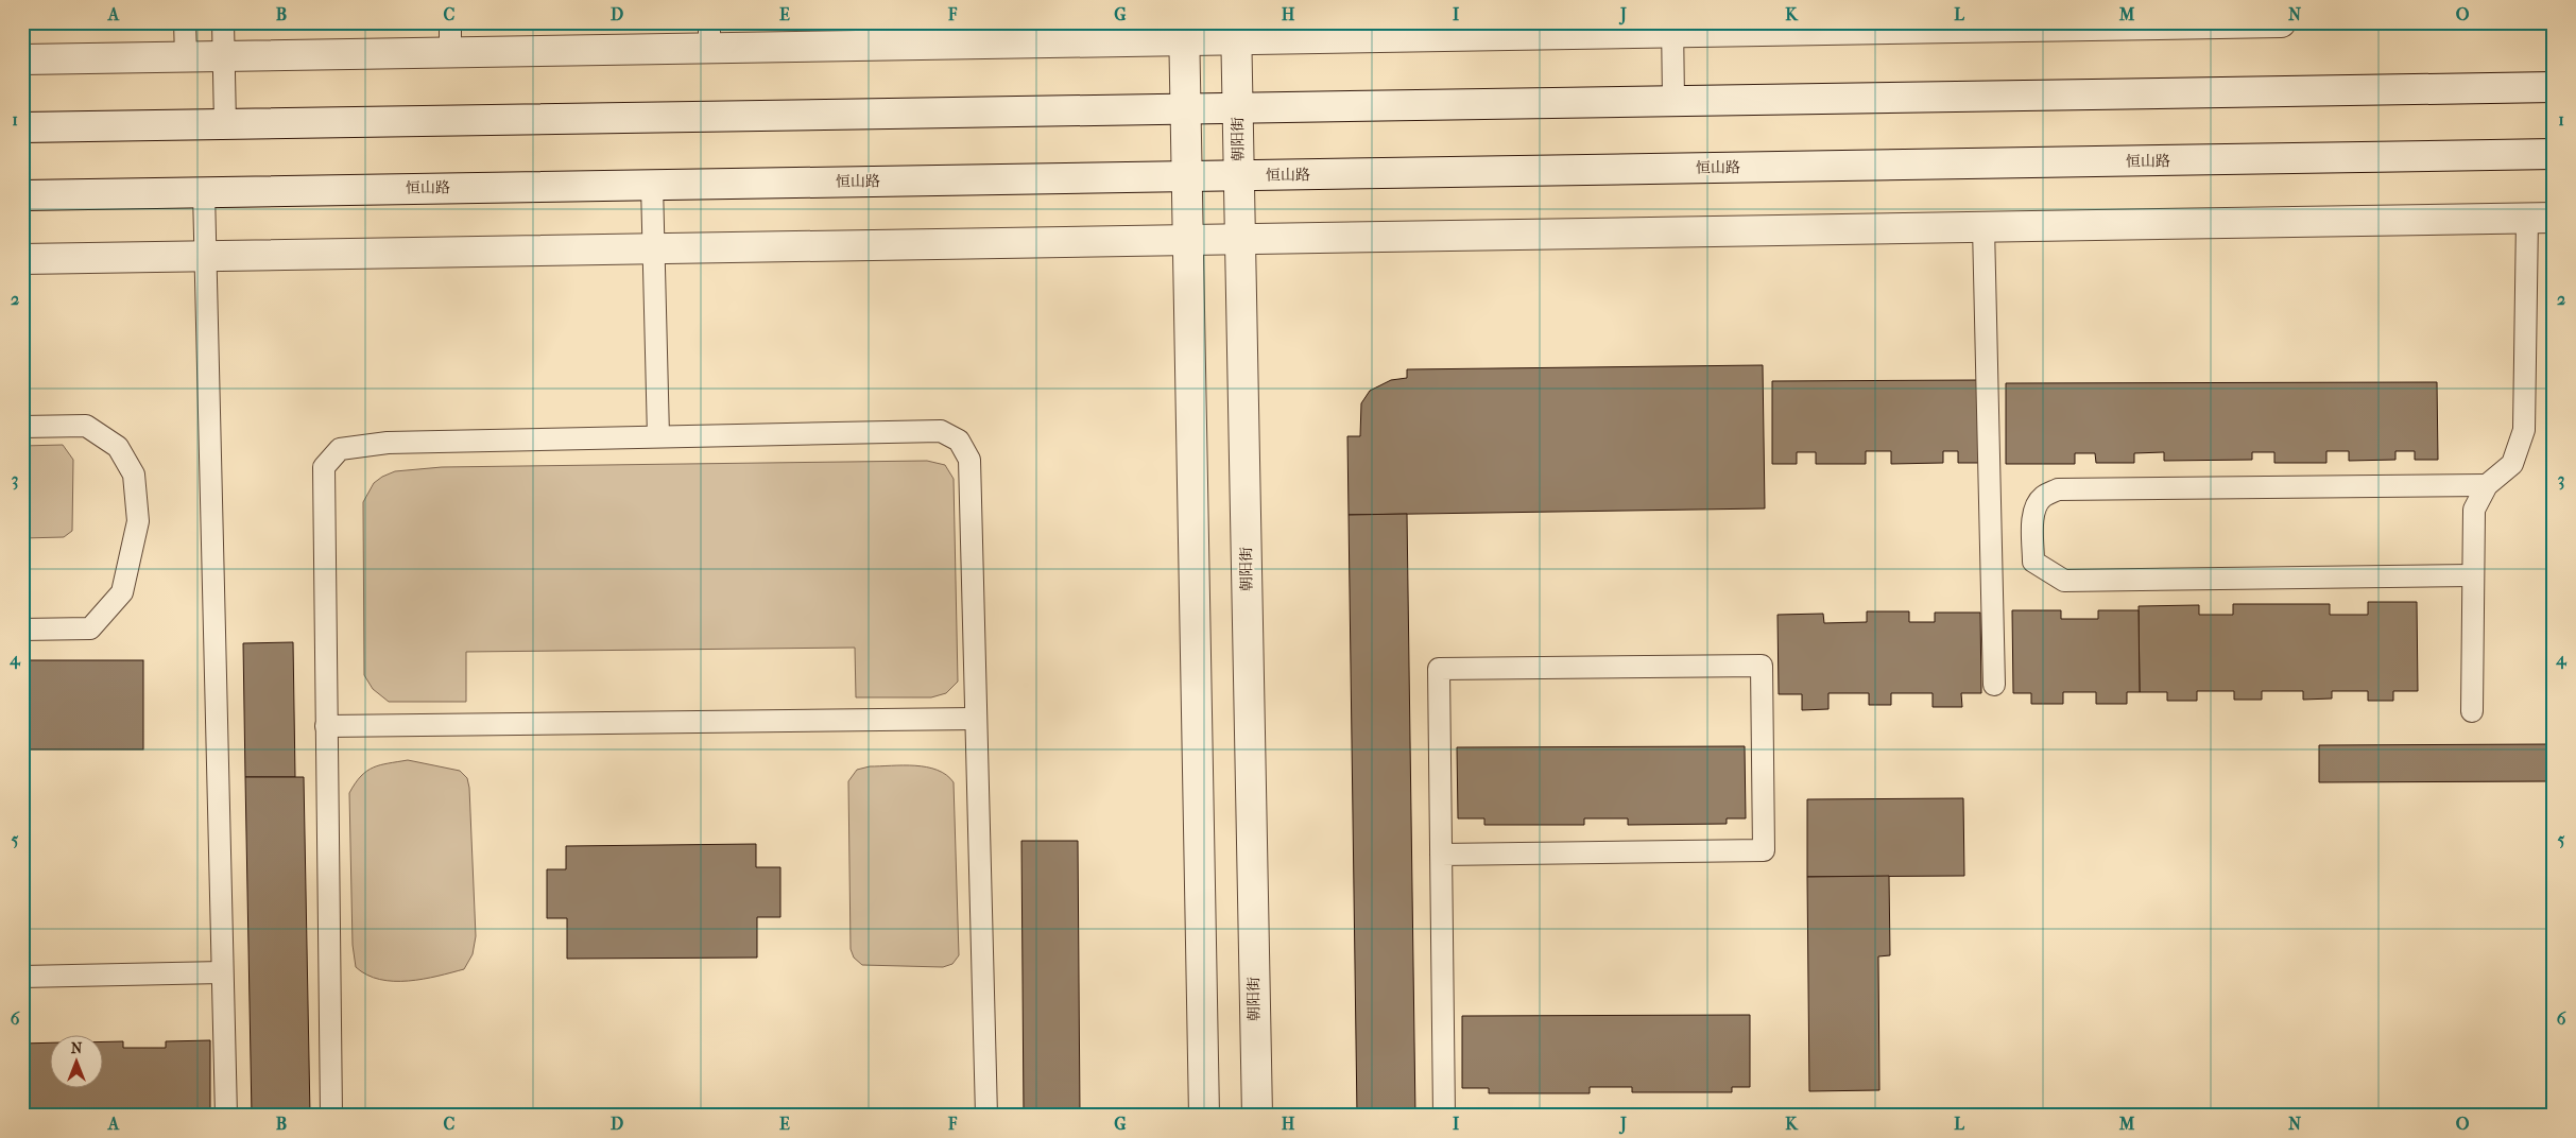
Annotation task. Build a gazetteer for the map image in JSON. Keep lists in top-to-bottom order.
{
  "streets": {
    "street": ["朝阳街", "恒山路"]
  },
  "crossings": [
    ["朝阳街", "恒山路"]
  ],
  "north": "top",
  "grid": {
    "columns": [
      "A",
      "B",
      "C",
      "D",
      "E",
      "F",
      "G",
      "H",
      "I",
      "J",
      "K",
      "L",
      "M",
      "N",
      "O"
    ],
    "rows": [
      "1",
      "2",
      "3",
      "4",
      "5",
      "6"
    ]
  }
}
